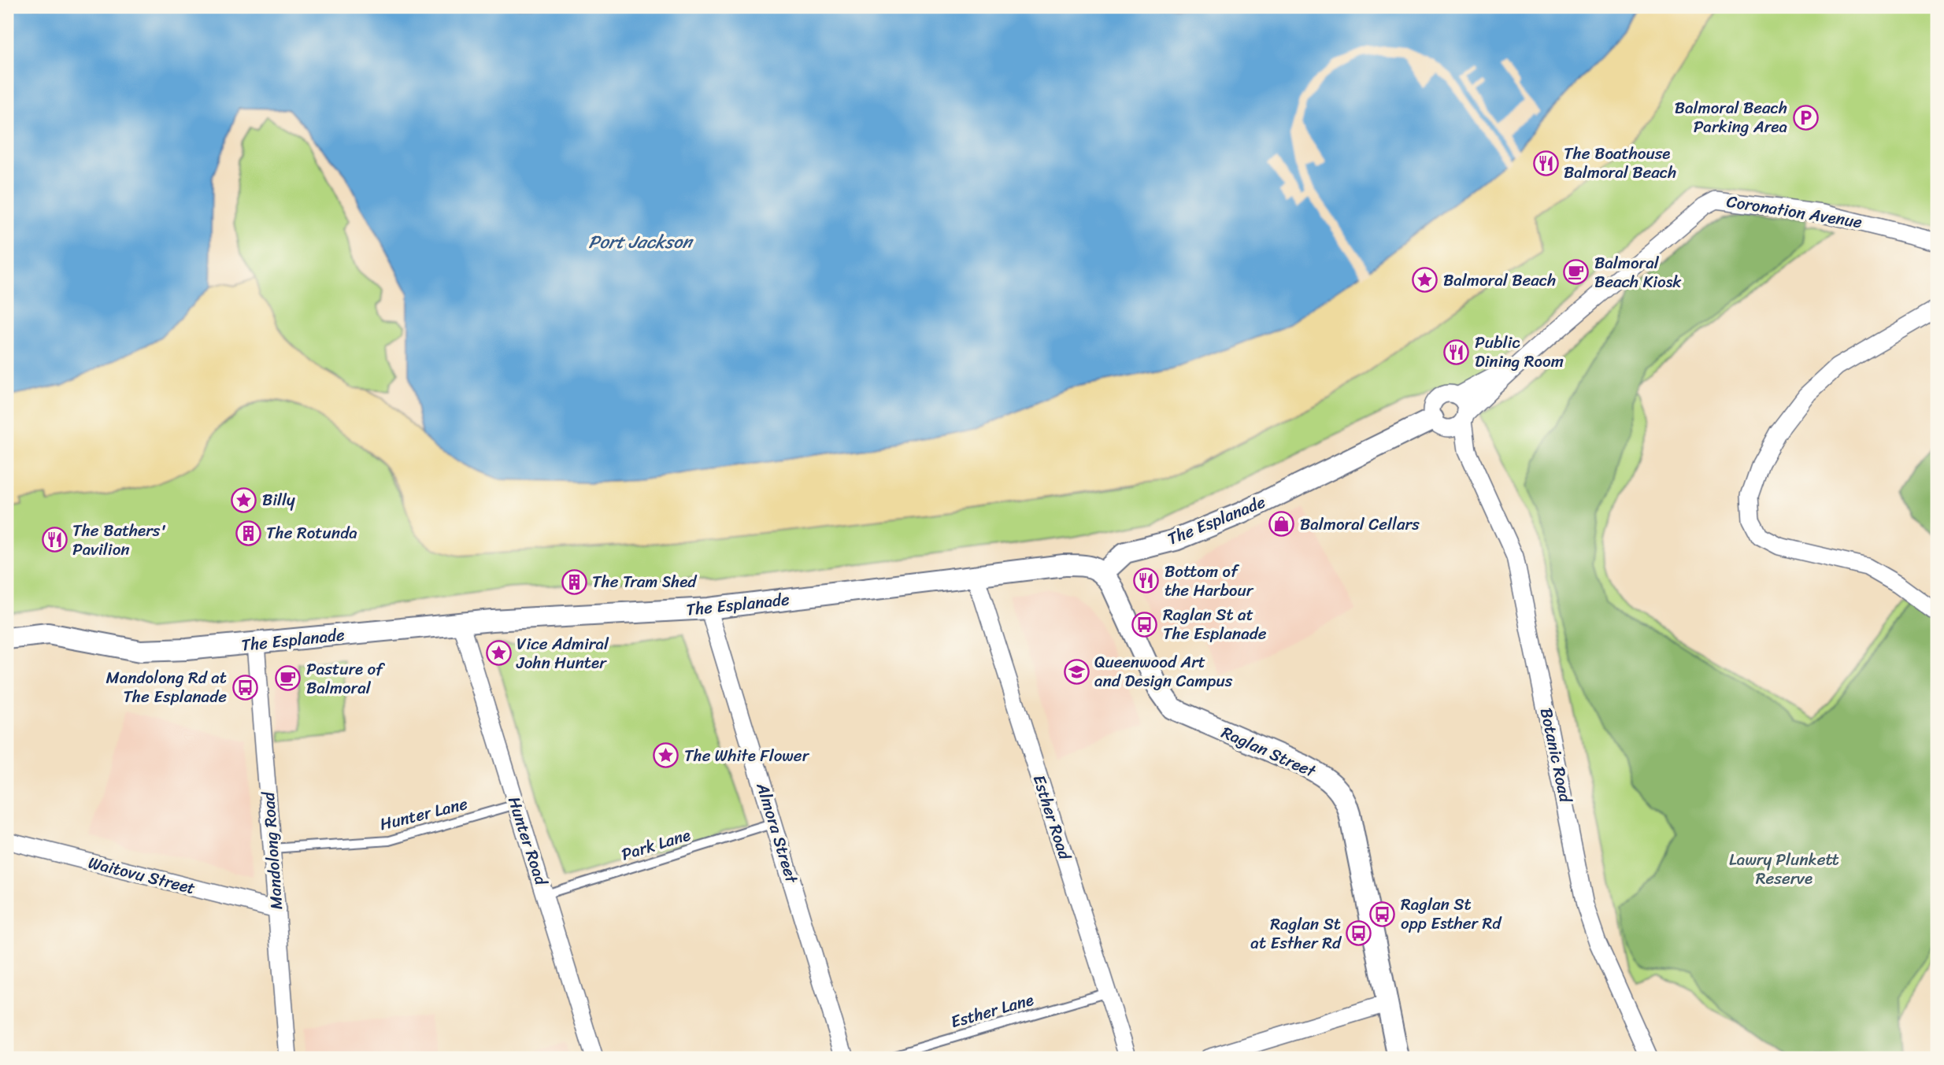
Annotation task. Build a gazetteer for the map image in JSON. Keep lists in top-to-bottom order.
{
  "streets": {
    "street": [
      "Coronation Avenue",
      "The Esplanade",
      "Raglan Street",
      "Botanic Road",
      "Esther Road",
      "Almora Street",
      "Hunter Road",
      "Mandolong Road",
      "Waitovu Street"
    ],
    "lane": ["Hunter Lane", "Park Lane", "Esther Lane"]
  },
  "crossings": [
    ["The Esplanade", "Raglan Street"],
    ["The Esplanade", "Botanic Road"],
    ["The Esplanade", "Esther Road"],
    ["The Esplanade", "Almora Street"],
    ["The Esplanade", "Hunter Road"],
    ["The Esplanade", "Mandolong Road"],
    ["Hunter Lane", "Hunter Road"],
    ["Hunter Lane", "Mandolong Road"],
    ["Esther Road", "Esther Lane"],
    ["Almora Street", "Park Lane"],
    ["Hunter Road", "Park Lane"],
    ["Mandolong Road", "Waitovu Street"]
  ],
  "water": ["Port Jackson"],
  "parks": ["Lawry Plunkett Reserve"],
  "places": {
    "parking": ["Balmoral Beach Parking Area"],
    "restaurant": [
      "The Boathouse Balmoral Beach",
      "Public Dining Room",
      "The Bathers' Pavilion",
      "Bottom of the Harbour"
    ],
    "cafe": ["Balmoral Beach Kiosk", "Pasture of Balmoral"],
    "place": [
      "Balmoral Beach",
      "Billy",
      "Vice Admiral John Hunter",
      "The White Flower"
    ],
    "shop": ["Balmoral Cellars"],
    "building": ["The Rotunda", "The Tram Shed"],
    "bus stop": [
      "Raglan St at The Esplanade",
      "Mandolong Rd at The Esplanade",
      "Raglan St opp Esther Rd",
      "Raglan St at Esther Rd"
    ],
    "school or university": ["Queenwood Art and Design Campus"]
  }
}
